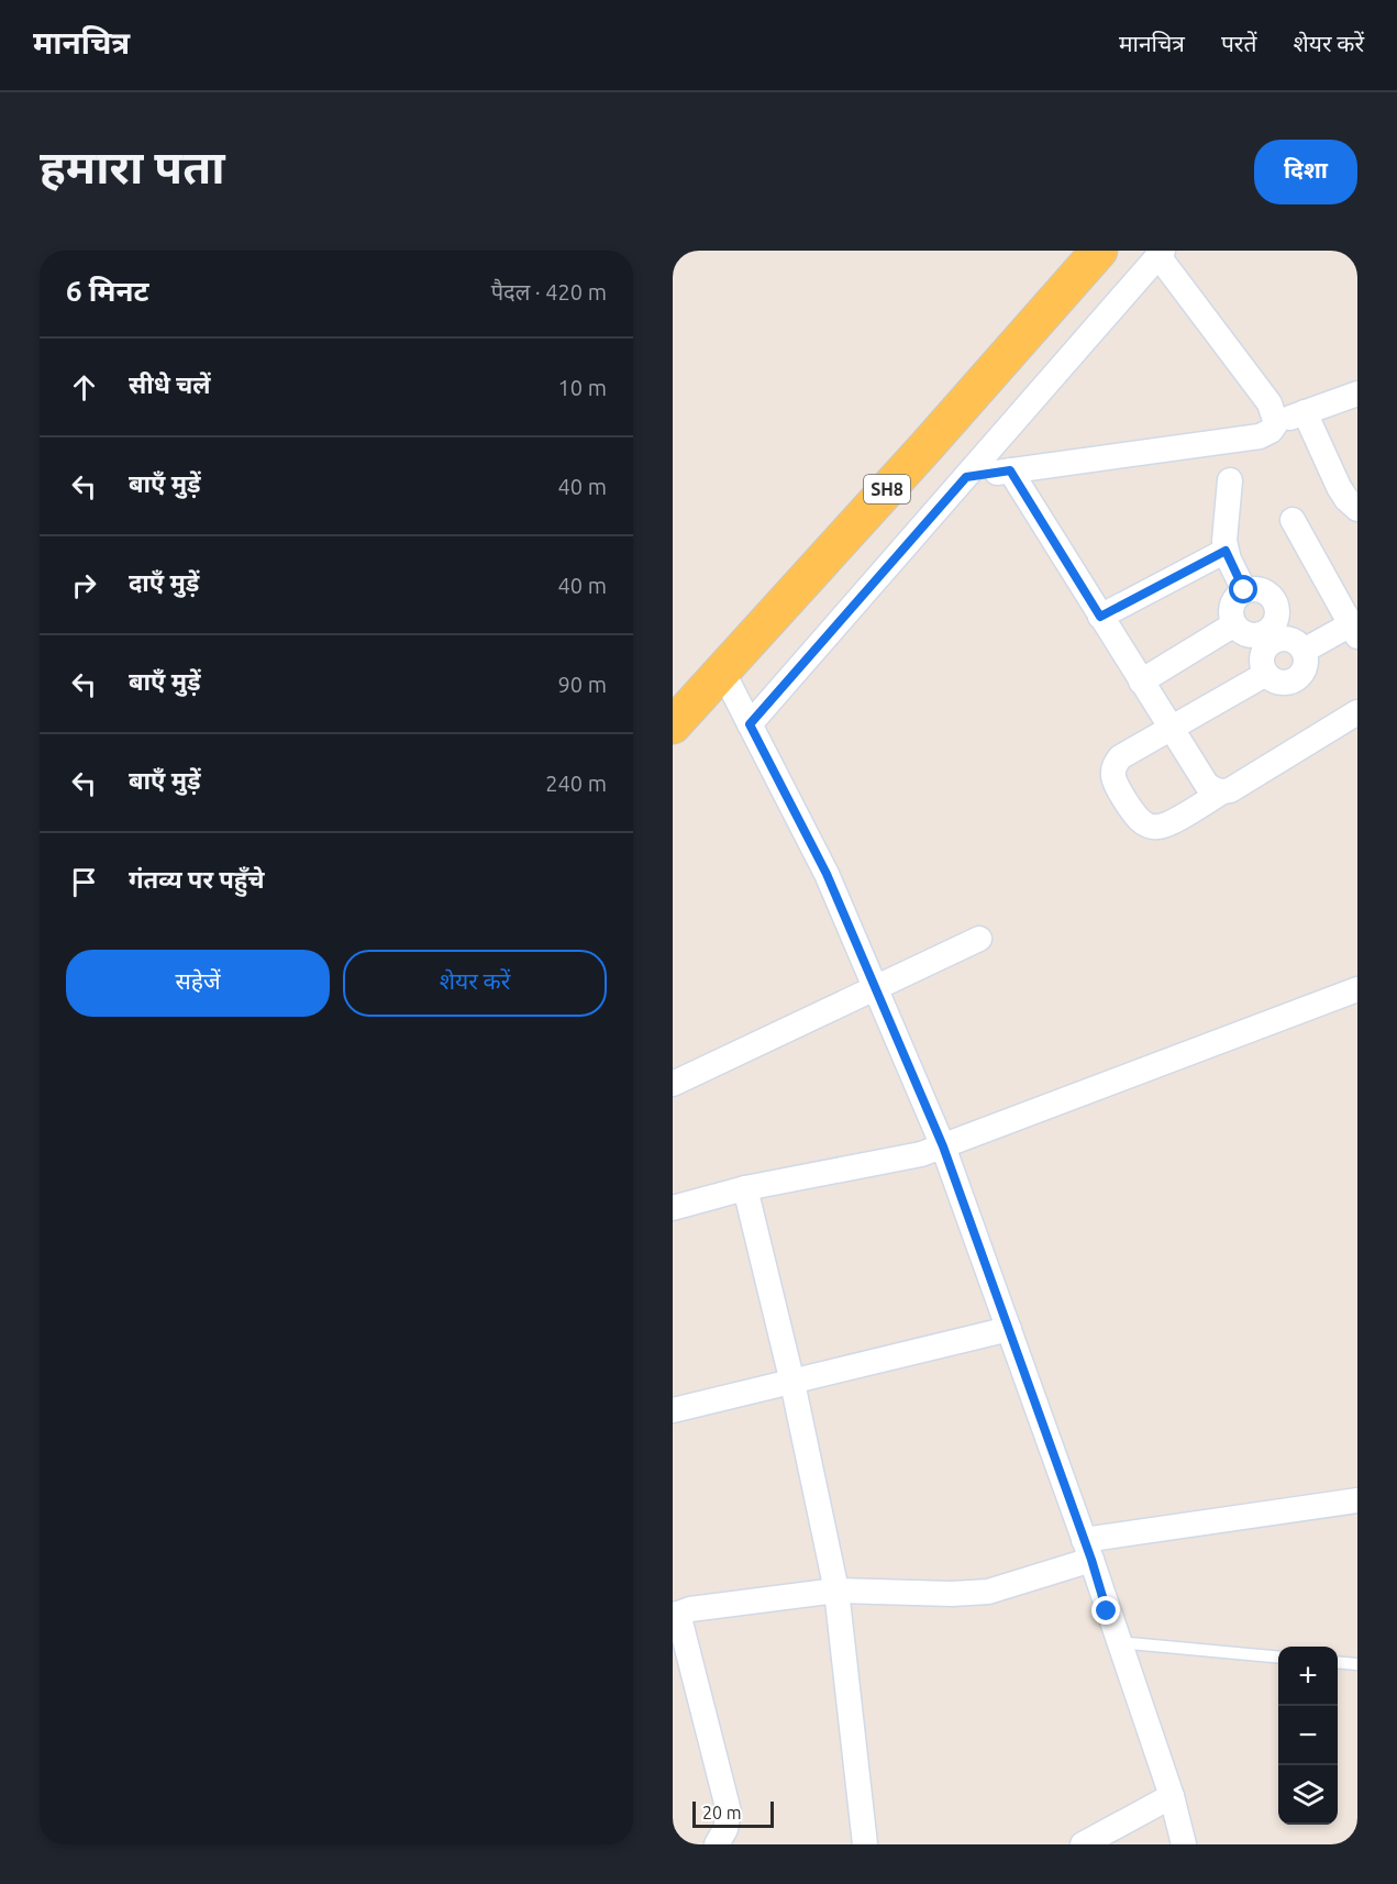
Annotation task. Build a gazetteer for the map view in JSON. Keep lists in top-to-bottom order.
{
  "streets": {
    "main road": ["SH8"]
  },
  "scale_bar": "20 m",
  "page": {
    "header": "मानचित्र",
    "nav": ["मानचित्र", "परतें", "शेयर करें"],
    "buttons": [
      "दिशा",
      ["सहेजें", "शेयर करें"]
    ],
    "title": "हमारा पता",
    "heading": ["6 मिनट", "पैदल · 420 m"],
    "list": [
      ["सीधे चलें", "10 m"],
      ["बाएँ मुड़ें", "40 m"],
      ["दाएँ मुड़ें", "40 m"],
      ["बाएँ मुड़ें", "90 m"],
      ["बाएँ मुड़ें", "240 m"],
      "गंतव्य पर पहुँचे"
    ],
    "map_buttons": ["+", "−"],
    "scale": "20 m"
  }
}
